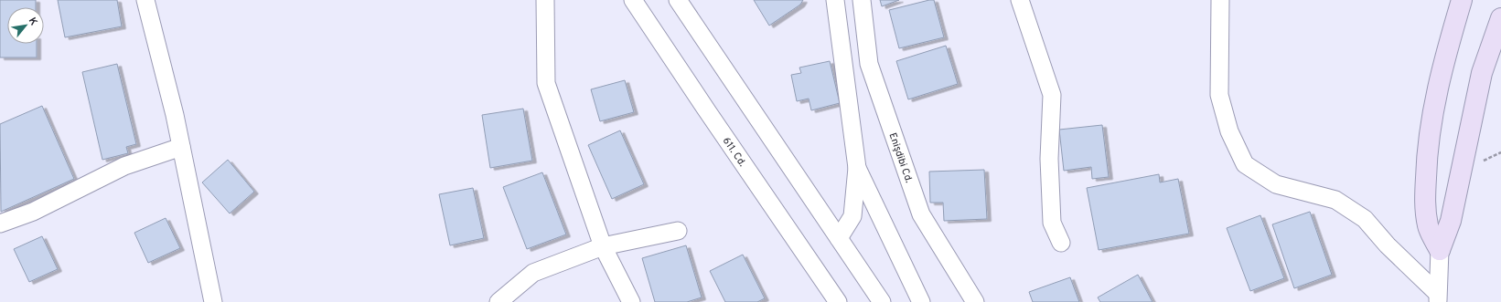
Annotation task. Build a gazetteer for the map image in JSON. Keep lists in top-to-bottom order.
{
  "streets": {
    "street": ["611. Cd.", "Enişdibi Cd."]
  },
  "north": "top right"
}
